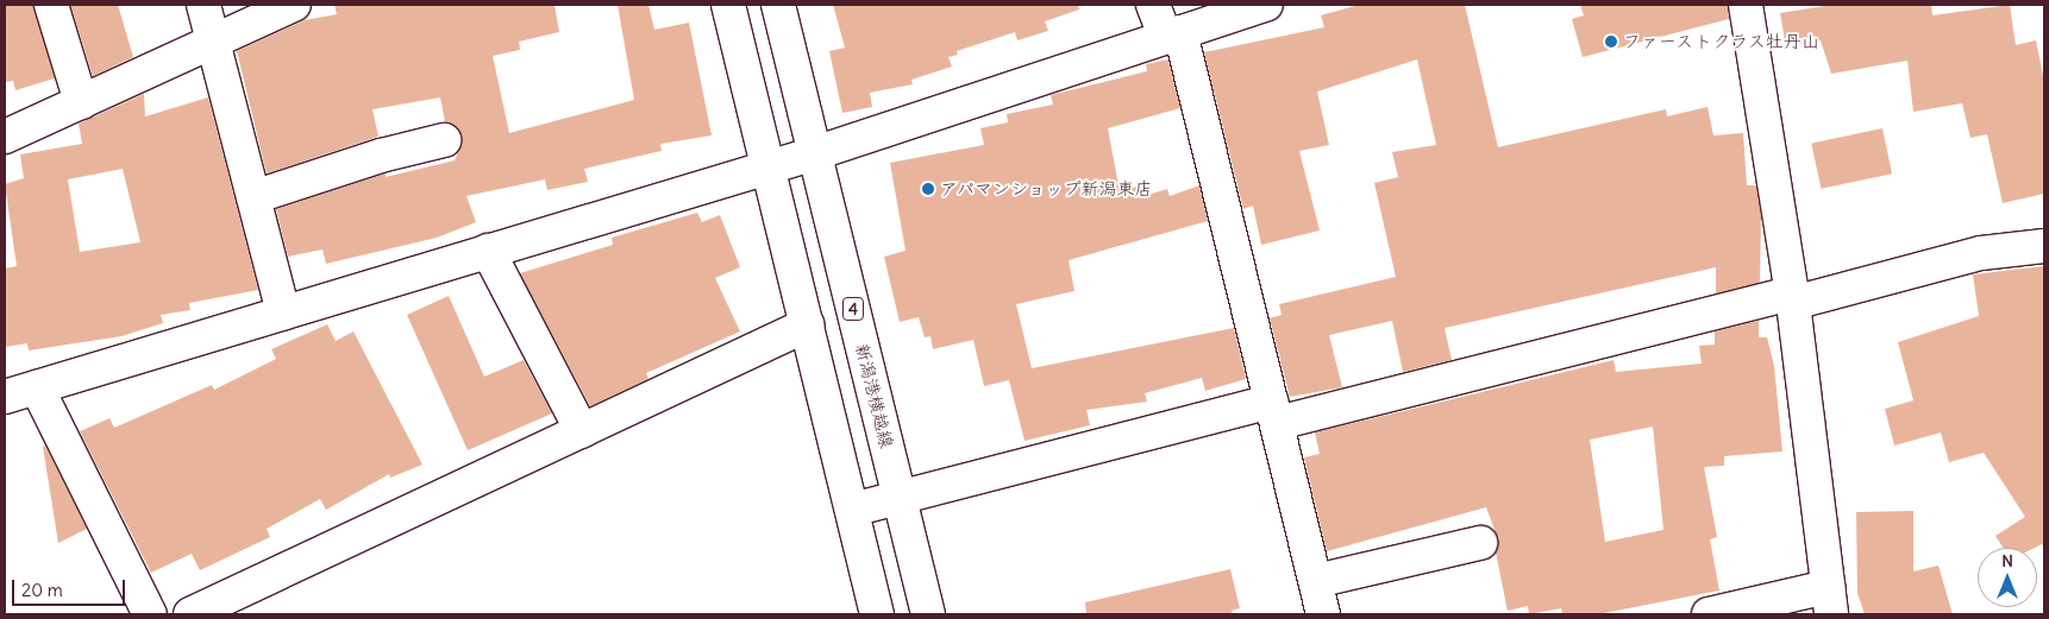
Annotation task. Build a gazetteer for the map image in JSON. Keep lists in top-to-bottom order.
{
  "streets": {
    "street": ["4", "新潟港横越線"]
  },
  "places": ["ファーストクラス牡丹山", "アパマンショップ新潟東店"],
  "scale_bar": "20 m",
  "north": "top"
}
